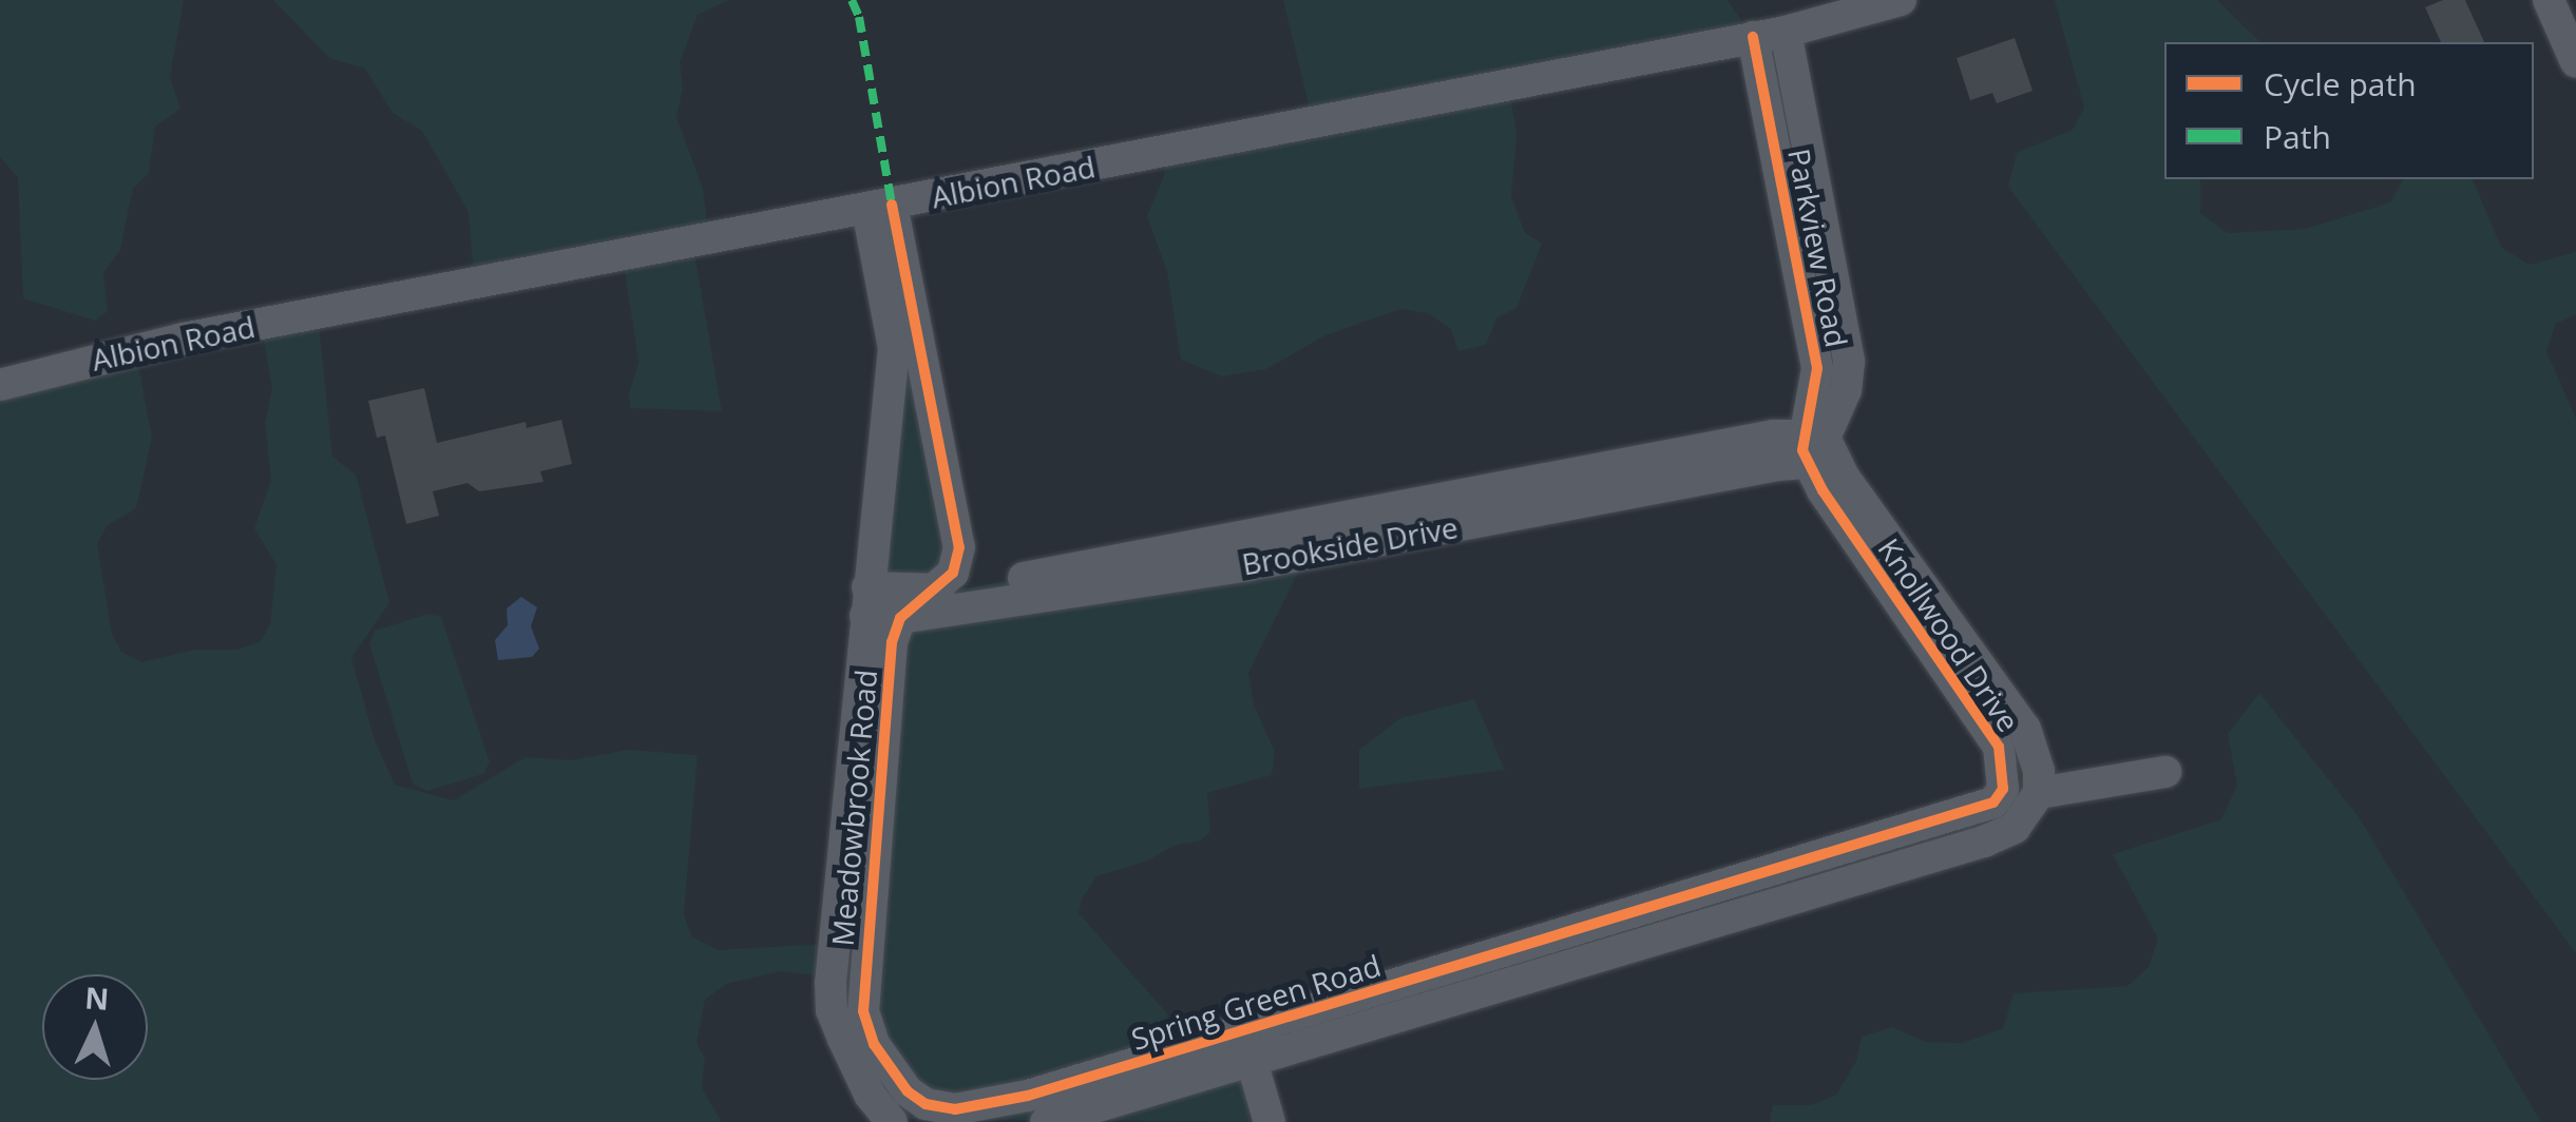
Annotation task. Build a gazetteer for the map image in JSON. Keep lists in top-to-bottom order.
{
  "streets": {
    "street": [
      "Albion Road",
      "Parkview Road",
      "Brookside Drive",
      "Knollwood Drive",
      "Meadowbrook Road",
      "Spring Green Road"
    ]
  },
  "crossings": [
    ["Albion Road", "Parkview Road"],
    ["Albion Road", "Meadowbrook Road"],
    ["Parkview Road", "Brookside Drive"],
    ["Parkview Road", "Knollwood Drive"],
    ["Brookside Drive", "Knollwood Drive"],
    ["Brookside Drive", "Meadowbrook Road"],
    ["Knollwood Drive", "Spring Green Road"],
    ["Meadowbrook Road", "Spring Green Road"]
  ],
  "legend": ["Cycle path", "Path"],
  "north": "top"
}
